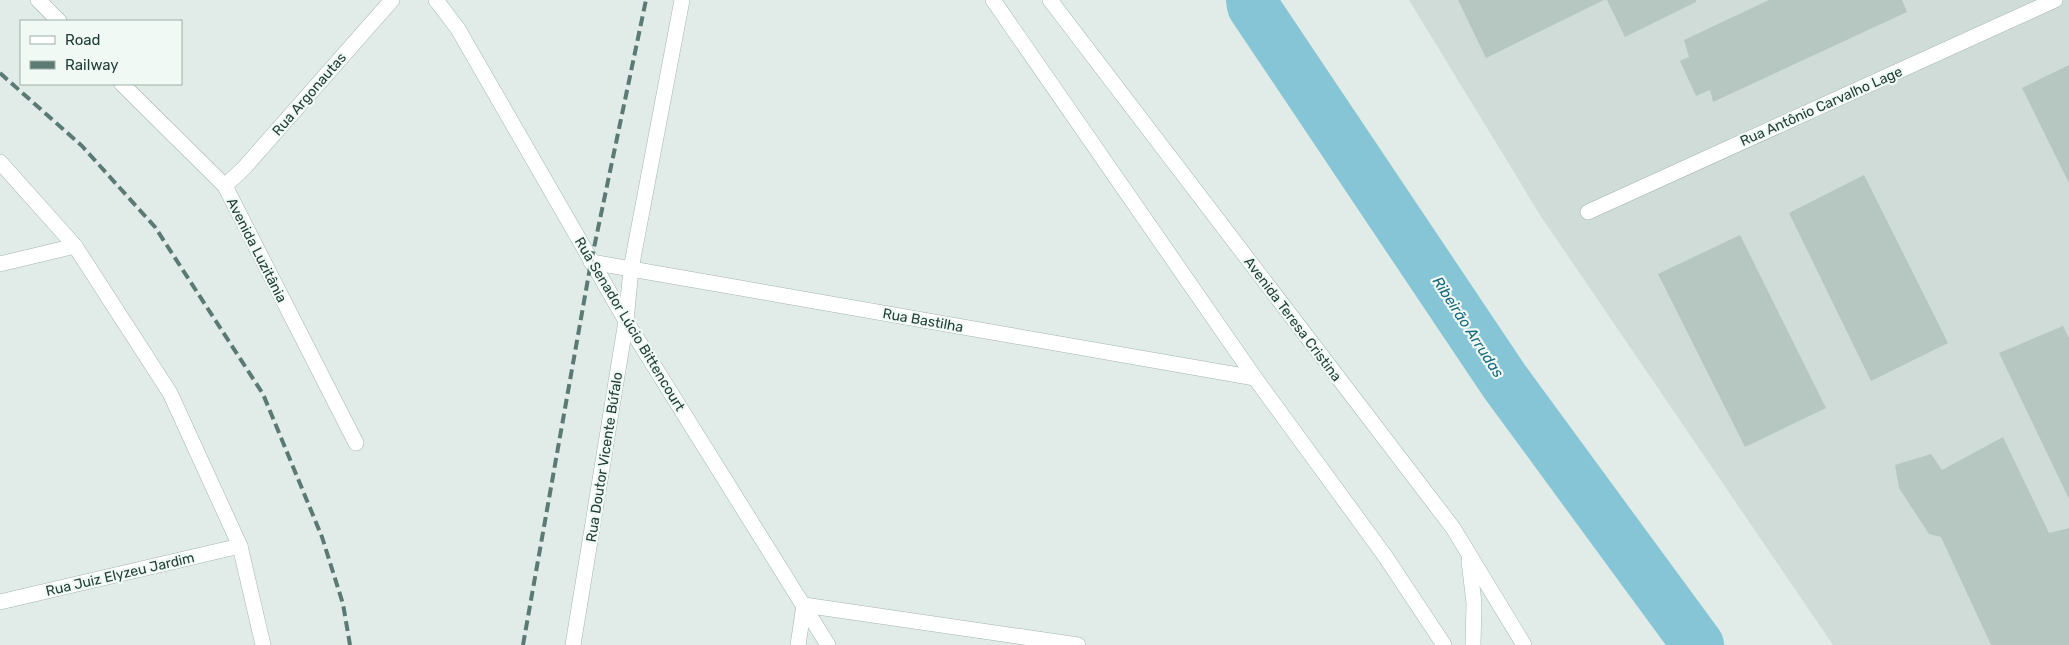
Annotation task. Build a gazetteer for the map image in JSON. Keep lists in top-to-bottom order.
{
  "streets": {
    "street": [
      "Rua Argonautas",
      "Rua Antônio Carvalho Lage",
      "Avenida Luzitânia",
      "Avenida Teresa Cristina",
      "Rua Bastilha",
      "Rua Senador Lúcio Bittencourt",
      "Rua Doutor Vicente Búfalo",
      "Rua Juiz Elyzeu Jardim"
    ]
  },
  "crossings": [
    ["Rua Argonautas", "Avenida Luzitânia"],
    ["Rua Bastilha", "Rua Senador Lúcio Bittencourt"],
    ["Rua Bastilha", "Rua Doutor Vicente Búfalo"],
    ["Rua Senador Lúcio Bittencourt", "Rua Doutor Vicente Búfalo"]
  ],
  "water": ["Ribeirão Arrudas"],
  "legend": ["Road", "Railway"]
}
